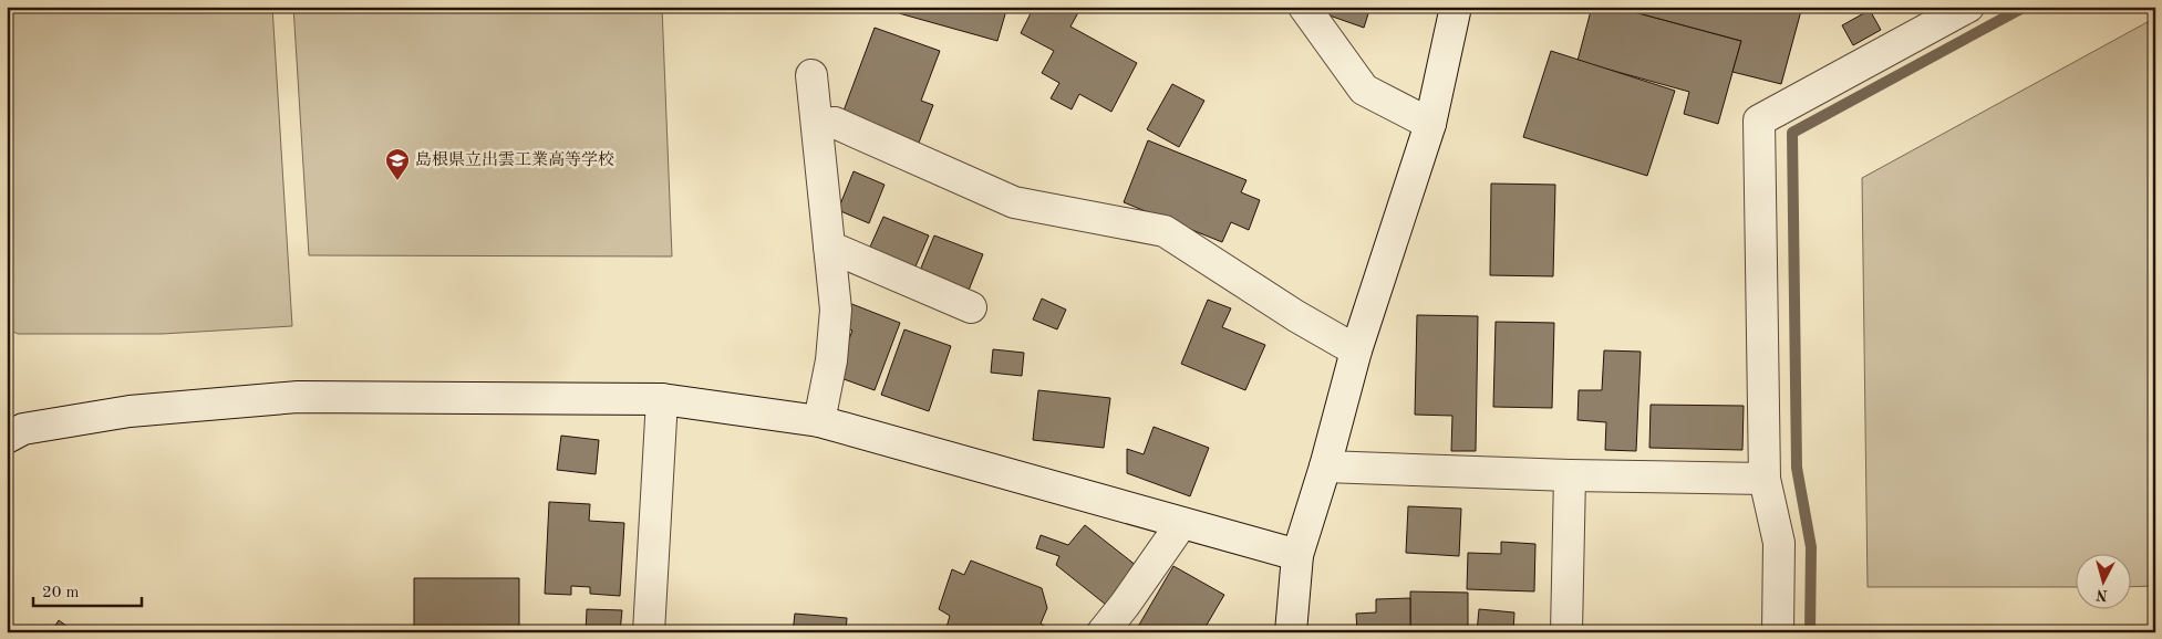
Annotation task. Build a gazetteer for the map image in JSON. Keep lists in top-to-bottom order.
{
  "places": {
    "school or university": ["島根県立出雲工業高等学校"]
  },
  "scale_bar": "20 m",
  "north": "bottom"
}
